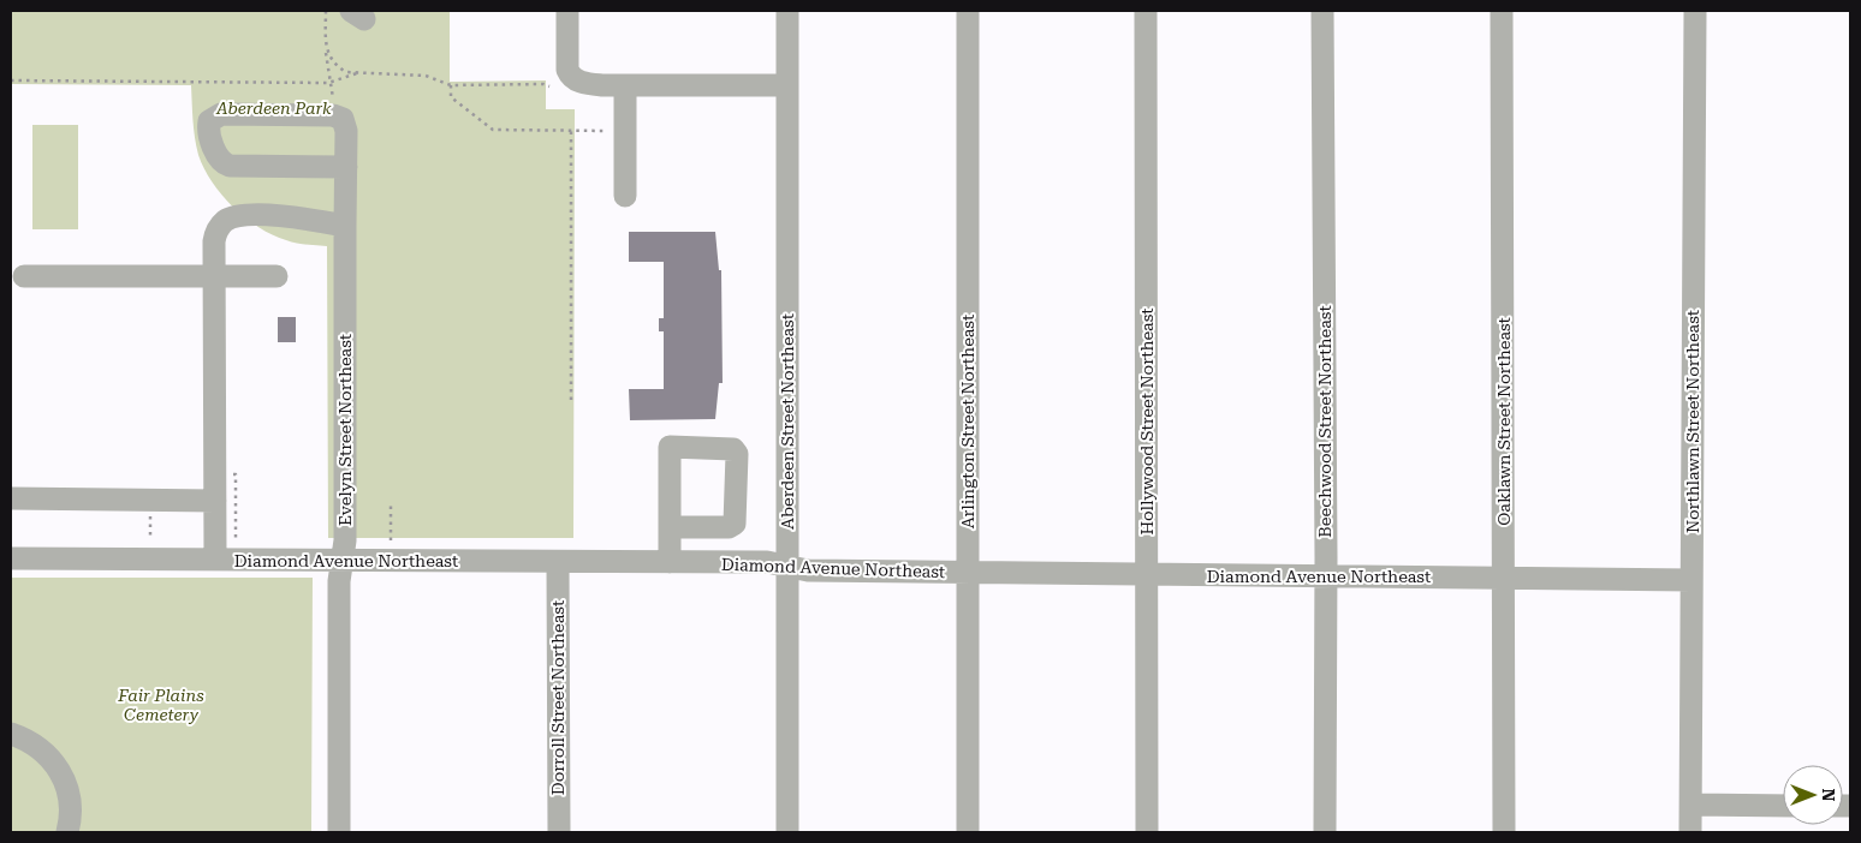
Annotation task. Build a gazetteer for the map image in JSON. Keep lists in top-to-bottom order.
{
  "streets": {
    "street": [
      "Aberdeen Street Northeast",
      "Arlington Street Northeast",
      "Hollywood Street Northeast",
      "Beechwood Street Northeast",
      "Oaklawn Street Northeast",
      "Northlawn Street Northeast",
      "Evelyn Street Northeast",
      "Diamond Avenue Northeast",
      "Dorroll Street Northeast"
    ]
  },
  "crossings": [
    ["Aberdeen Street Northeast", "Diamond Avenue Northeast"],
    ["Arlington Street Northeast", "Diamond Avenue Northeast"],
    ["Hollywood Street Northeast", "Diamond Avenue Northeast"],
    ["Beechwood Street Northeast", "Diamond Avenue Northeast"],
    ["Oaklawn Street Northeast", "Diamond Avenue Northeast"],
    ["Northlawn Street Northeast", "Diamond Avenue Northeast"],
    ["Evelyn Street Northeast", "Diamond Avenue Northeast"],
    ["Diamond Avenue Northeast", "Dorroll Street Northeast"]
  ],
  "parks": ["Aberdeen Park", "Fair Plains Cemetery"],
  "north": "right"
}
